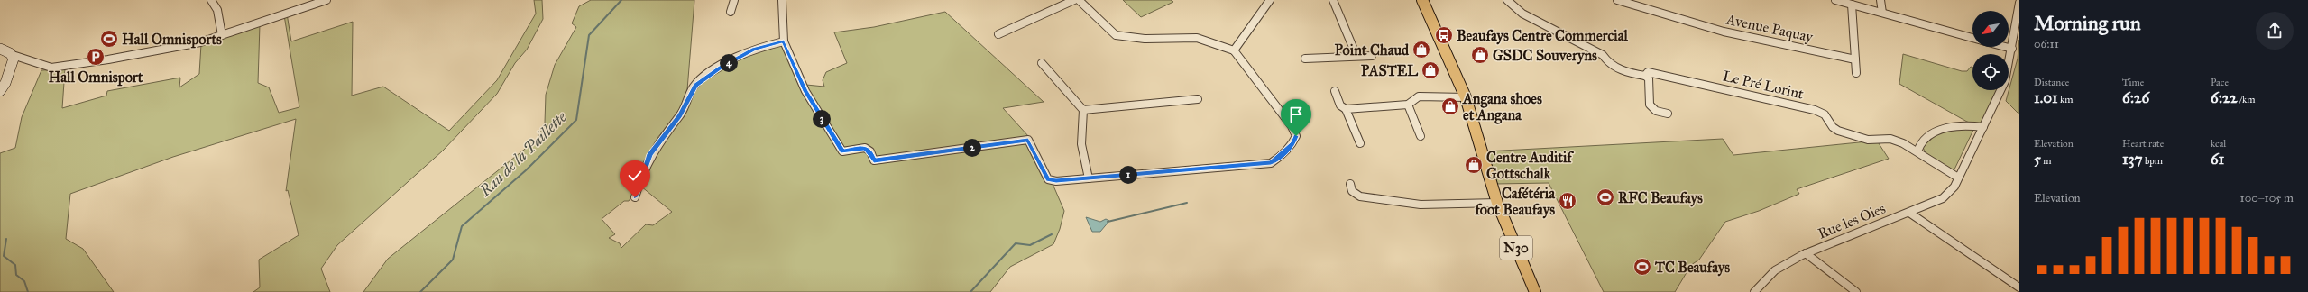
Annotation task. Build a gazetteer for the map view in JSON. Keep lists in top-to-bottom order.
{
  "streets": {
    "main road": ["N30"],
    "street": ["Avenue Paquay", "Le Pré Lorint", "Rue les Oies"]
  },
  "water": ["Rau de la Paillette"],
  "places": {
    "bus stop": ["Beaufays Centre Commercial"],
    "sports": ["Hall Omnisports", "RFC Beaufays", "TC Beaufays"],
    "shop": [
      "Point Chaud",
      "GSDC Souveryns",
      "PASTEL",
      "Angana shoes et Angana",
      "Centre Auditif Gottschalk"
    ],
    "parking": ["Hall Omnisport"],
    "restaurant": ["Cafétéria foot Beaufays"]
  },
  "north": "bottom left",
  "page": {
    "heading": ["Morning run", "06:11"],
    "pins": [
      "4",
      "3",
      "2",
      "1"
    ],
    "stats": [
      ["Distance", "1.01 km"],
      ["Time", "6:26"],
      ["Pace", "6:22 /km"],
      ["Elevation", "5 m"],
      ["Heart rate", "137 bpm"],
      ["kcal", "61"]
    ],
    "chart": ["Elevation", "100–105 m"]
  }
}
